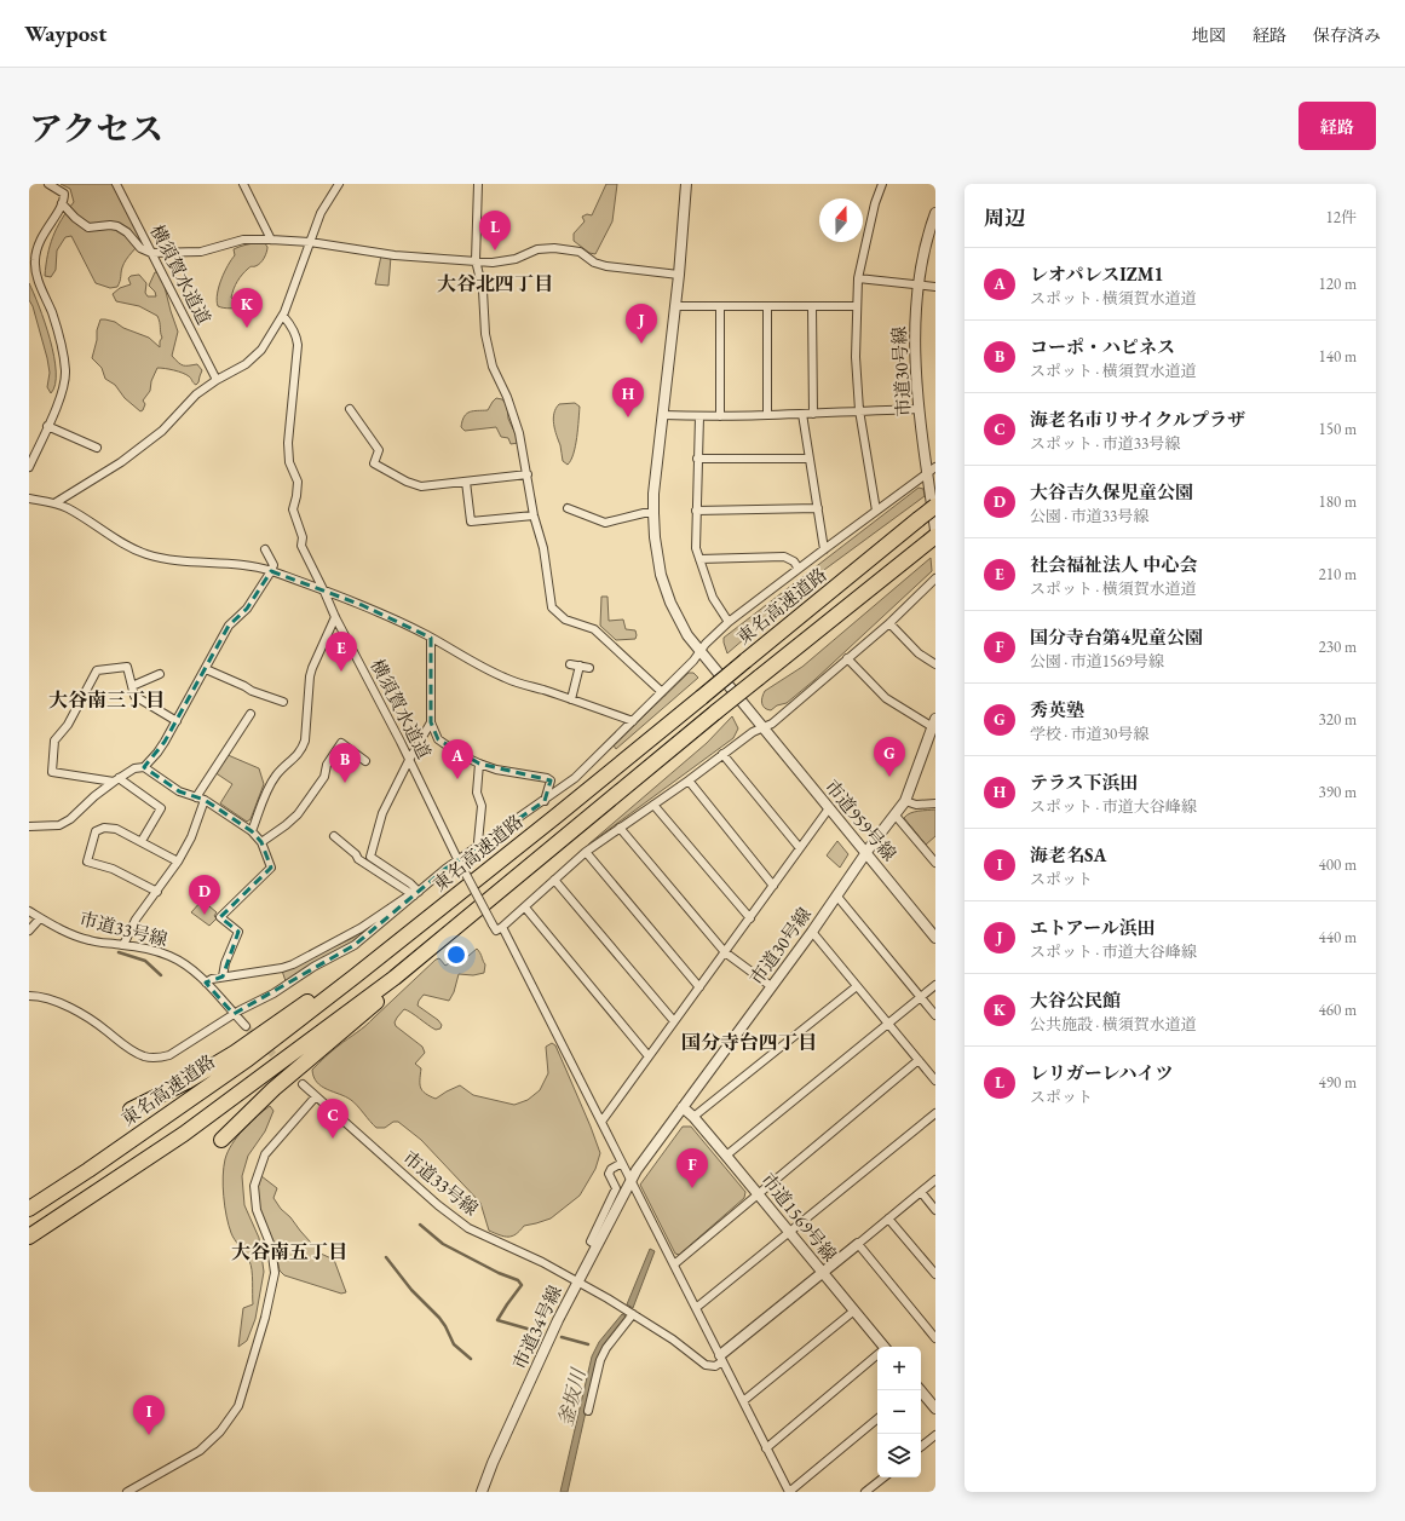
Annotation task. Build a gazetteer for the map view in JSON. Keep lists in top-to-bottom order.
{
  "streets": {
    "highway": ["東名高速道路"],
    "street": [
      "横須賀水道道",
      "市道30号線",
      "市道959号線",
      "市道33号線",
      "市道1569号線",
      "市道34号線"
    ]
  },
  "crossings": [
    ["市道30号線", "市道959号線"],
    ["市道30号線", "市道1569号線"],
    ["市道30号線", "市道34号線"],
    ["市道33号線", "市道34号線"]
  ],
  "districts": [
    "大谷北四丁目",
    "大谷南三丁目",
    "国分寺台四丁目",
    "大谷南五丁目"
  ],
  "water": ["釜坂川"],
  "north": "top",
  "page": {
    "header": "Waypost",
    "nav": ["地図", "経路", "保存済み"],
    "title": "アクセス",
    "buttons": "経路",
    "heading": ["周辺", "12件"],
    "pins": [
      "L",
      "K",
      "J",
      "H",
      "E",
      "G",
      "A",
      "B",
      "D",
      "C",
      "F",
      "I"
    ],
    "list": [
      {
        "mark": "A",
        "name": "レオパレスIZM1",
        "note": "スポット · 横須賀水道道",
        "value": "120 m"
      },
      {
        "mark": "B",
        "name": "コーポ・ハピネス",
        "note": "スポット · 横須賀水道道",
        "value": "140 m"
      },
      {
        "mark": "C",
        "name": "海老名市リサイクルプラザ",
        "note": "スポット · 市道33号線",
        "value": "150 m"
      },
      {
        "mark": "D",
        "name": "大谷吉久保児童公園",
        "note": "公園 · 市道33号線",
        "value": "180 m"
      },
      {
        "mark": "E",
        "name": "社会福祉法人 中心会",
        "note": "スポット · 横須賀水道道",
        "value": "210 m"
      },
      {
        "mark": "F",
        "name": "国分寺台第4児童公園",
        "note": "公園 · 市道1569号線",
        "value": "230 m"
      },
      {
        "mark": "G",
        "name": "秀英塾",
        "note": "学校 · 市道30号線",
        "value": "320 m"
      },
      {
        "mark": "H",
        "name": "テラス下浜田",
        "note": "スポット · 市道大谷峰線",
        "value": "390 m"
      },
      {
        "mark": "I",
        "name": "海老名SA",
        "note": "スポット",
        "value": "400 m"
      },
      {
        "mark": "J",
        "name": "エトアール浜田",
        "note": "スポット · 市道大谷峰線",
        "value": "440 m"
      },
      {
        "mark": "K",
        "name": "大谷公民館",
        "note": "公共施設 · 横須賀水道道",
        "value": "460 m"
      },
      {
        "mark": "L",
        "name": "レリガーレハイツ",
        "note": "スポット",
        "value": "490 m"
      }
    ],
    "map_buttons": ["+", "−"]
  }
}
